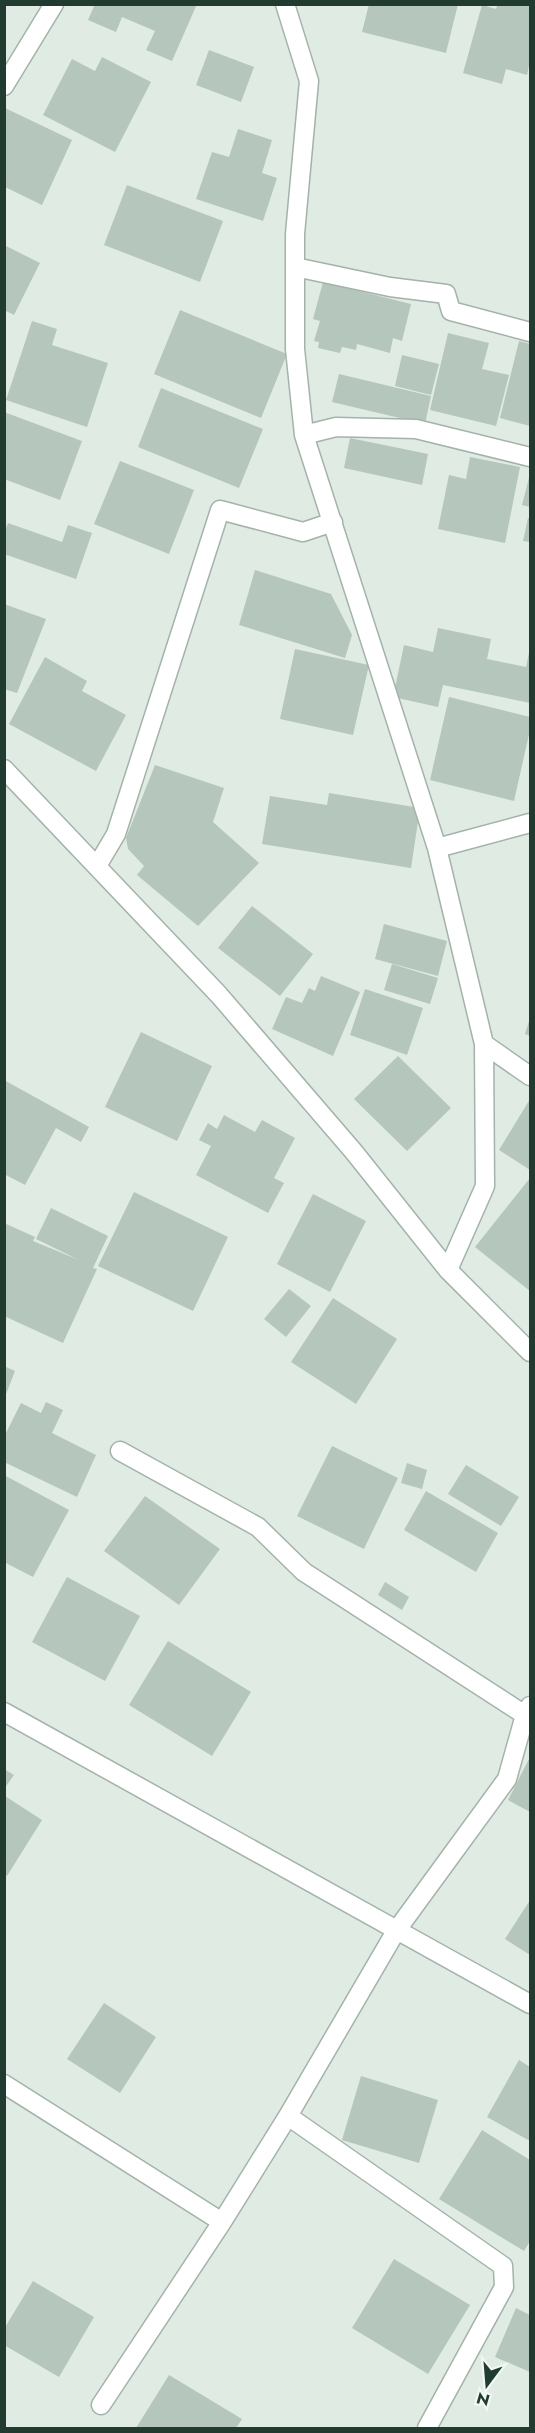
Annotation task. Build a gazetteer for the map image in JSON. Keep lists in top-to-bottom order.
{
  "north": "bottom"
}
